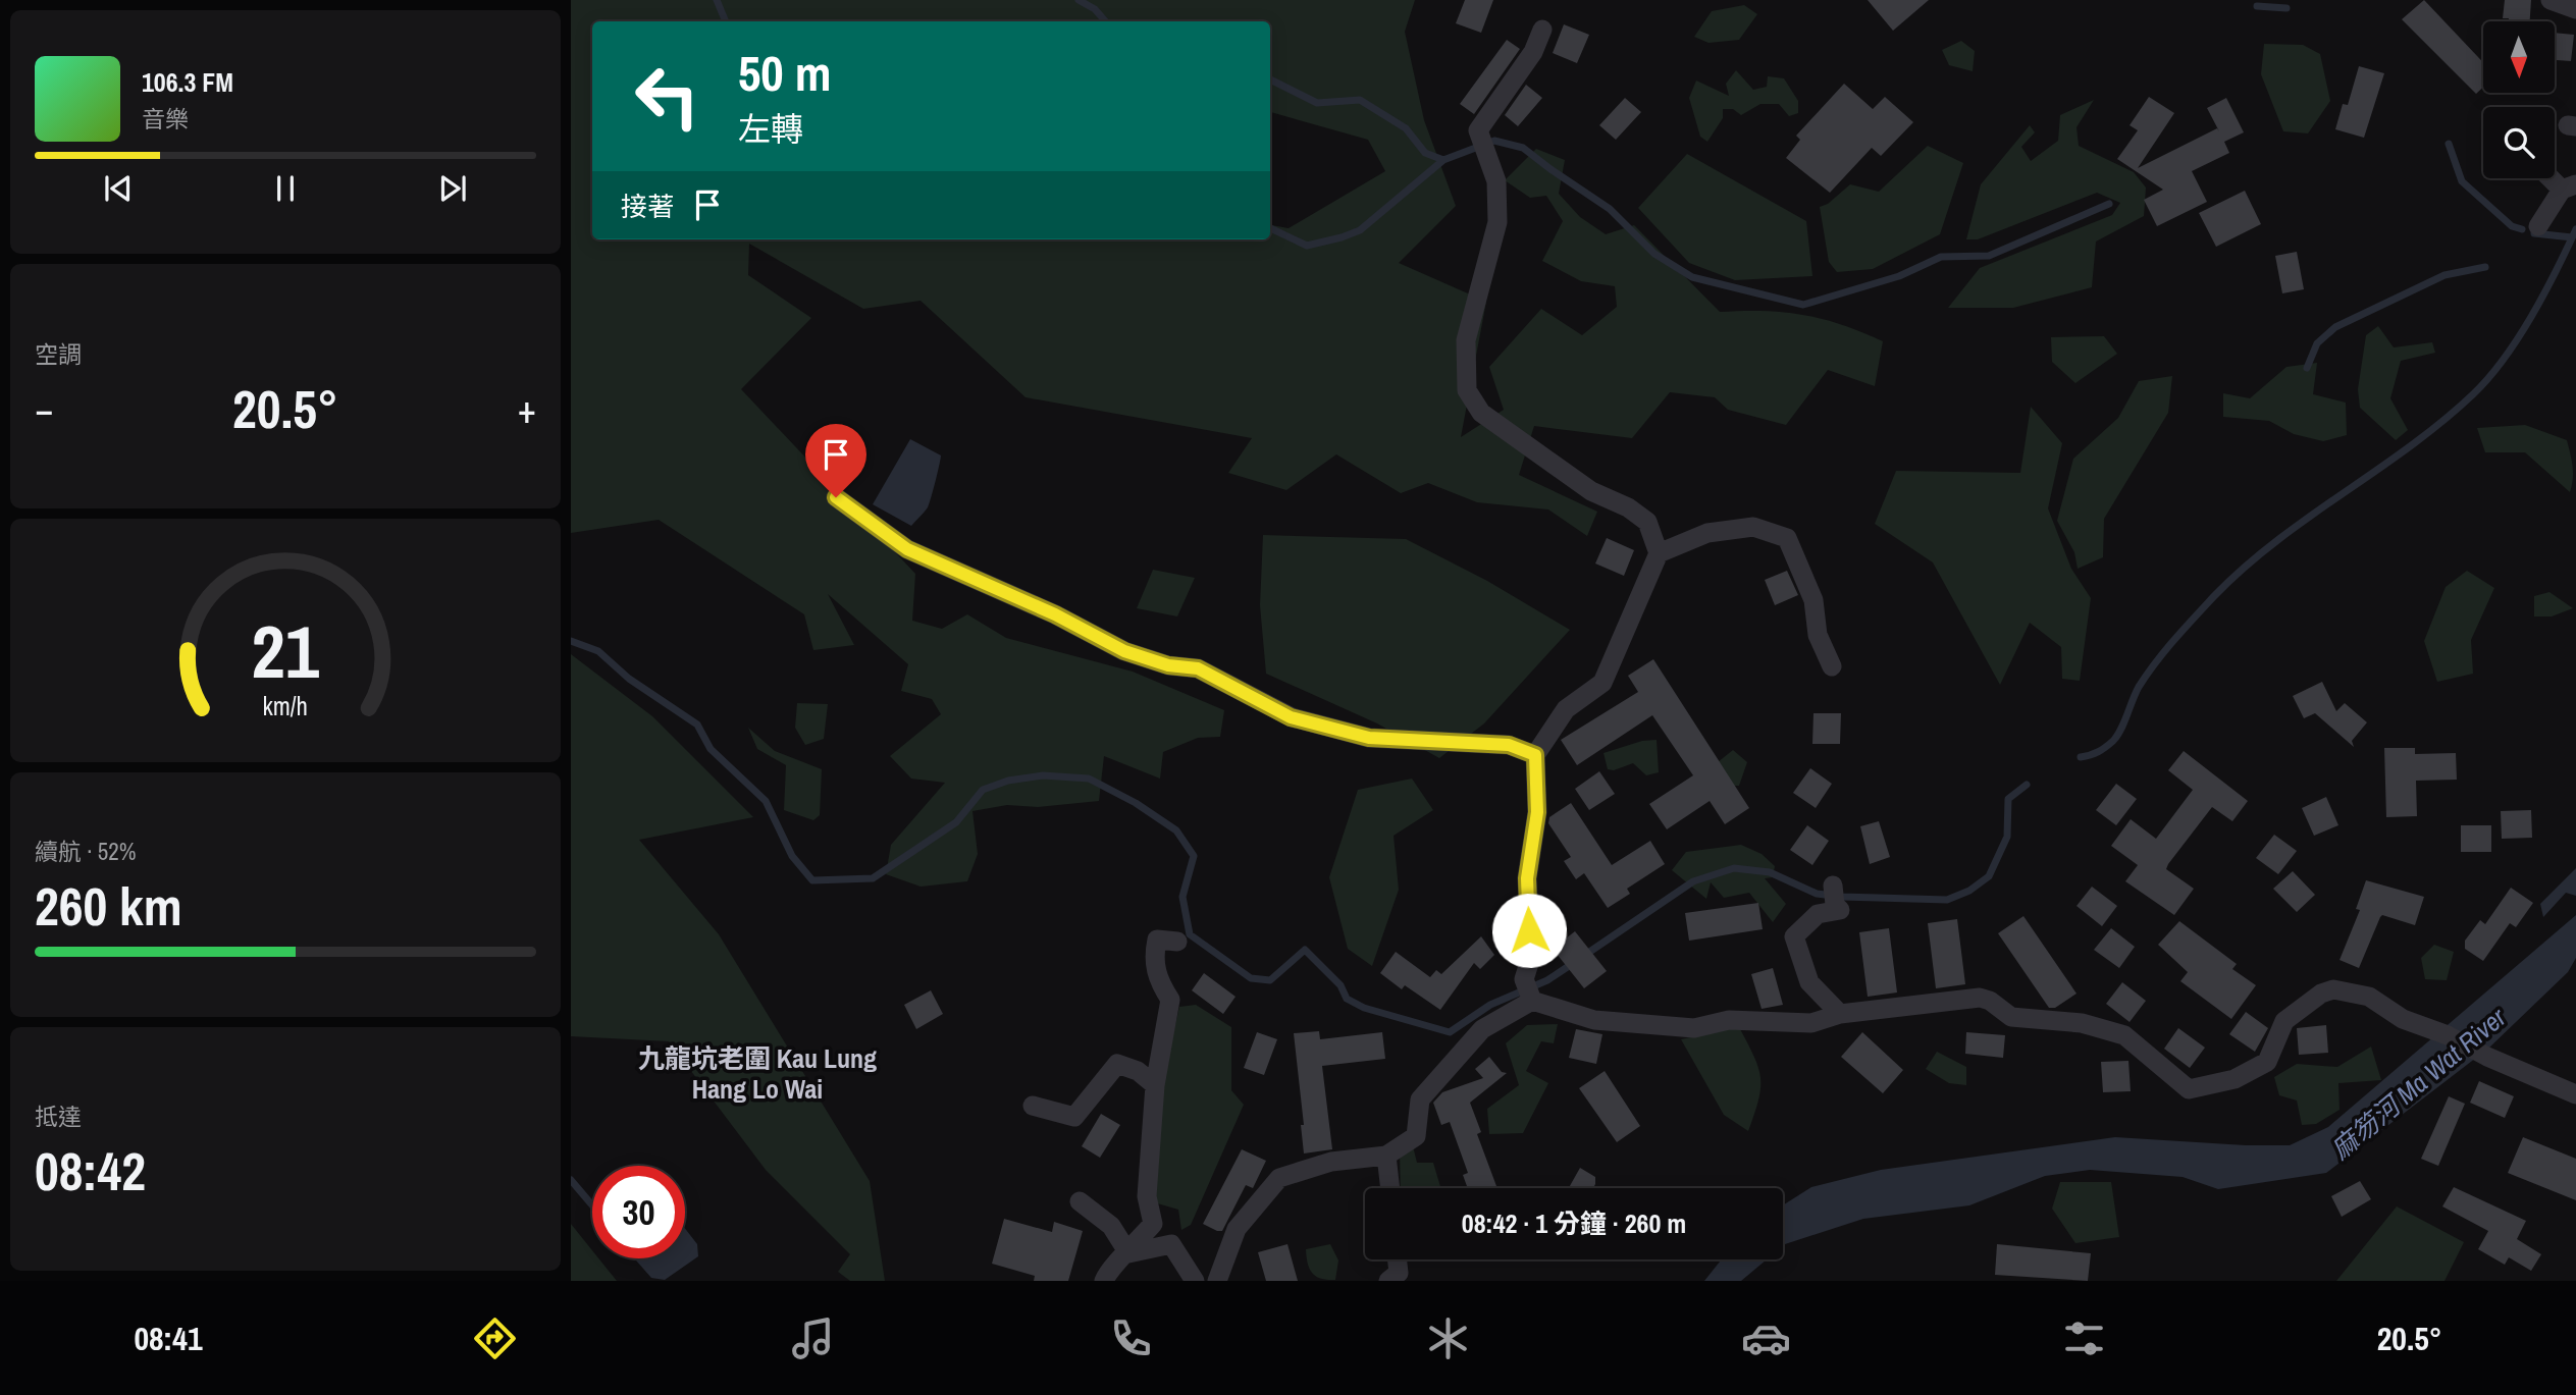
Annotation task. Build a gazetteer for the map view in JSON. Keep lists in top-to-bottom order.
{
  "districts": ["九龍坑老圍 Kau Lung Hang Lo Wai"],
  "water": ["麻笏河 Ma Wat River"],
  "north": "bottom",
  "page": {
    "turn": ["50 m", "左轉"],
    "song": ["106.3 FM", "音樂"],
    "then": "接著",
    "tile": [
      "空調",
      ["續航 · 52%", "260 km"],
      ["抵達", "08:42"]
    ],
    "heat": ["−", "20.5°", "+"],
    "limit": "30",
    "trip": "08:42 · 1 分鐘 · 260 m",
    "tabs": ["08:41", "20.5°"],
    "gauge": ["21", "km/h"]
  }
}
